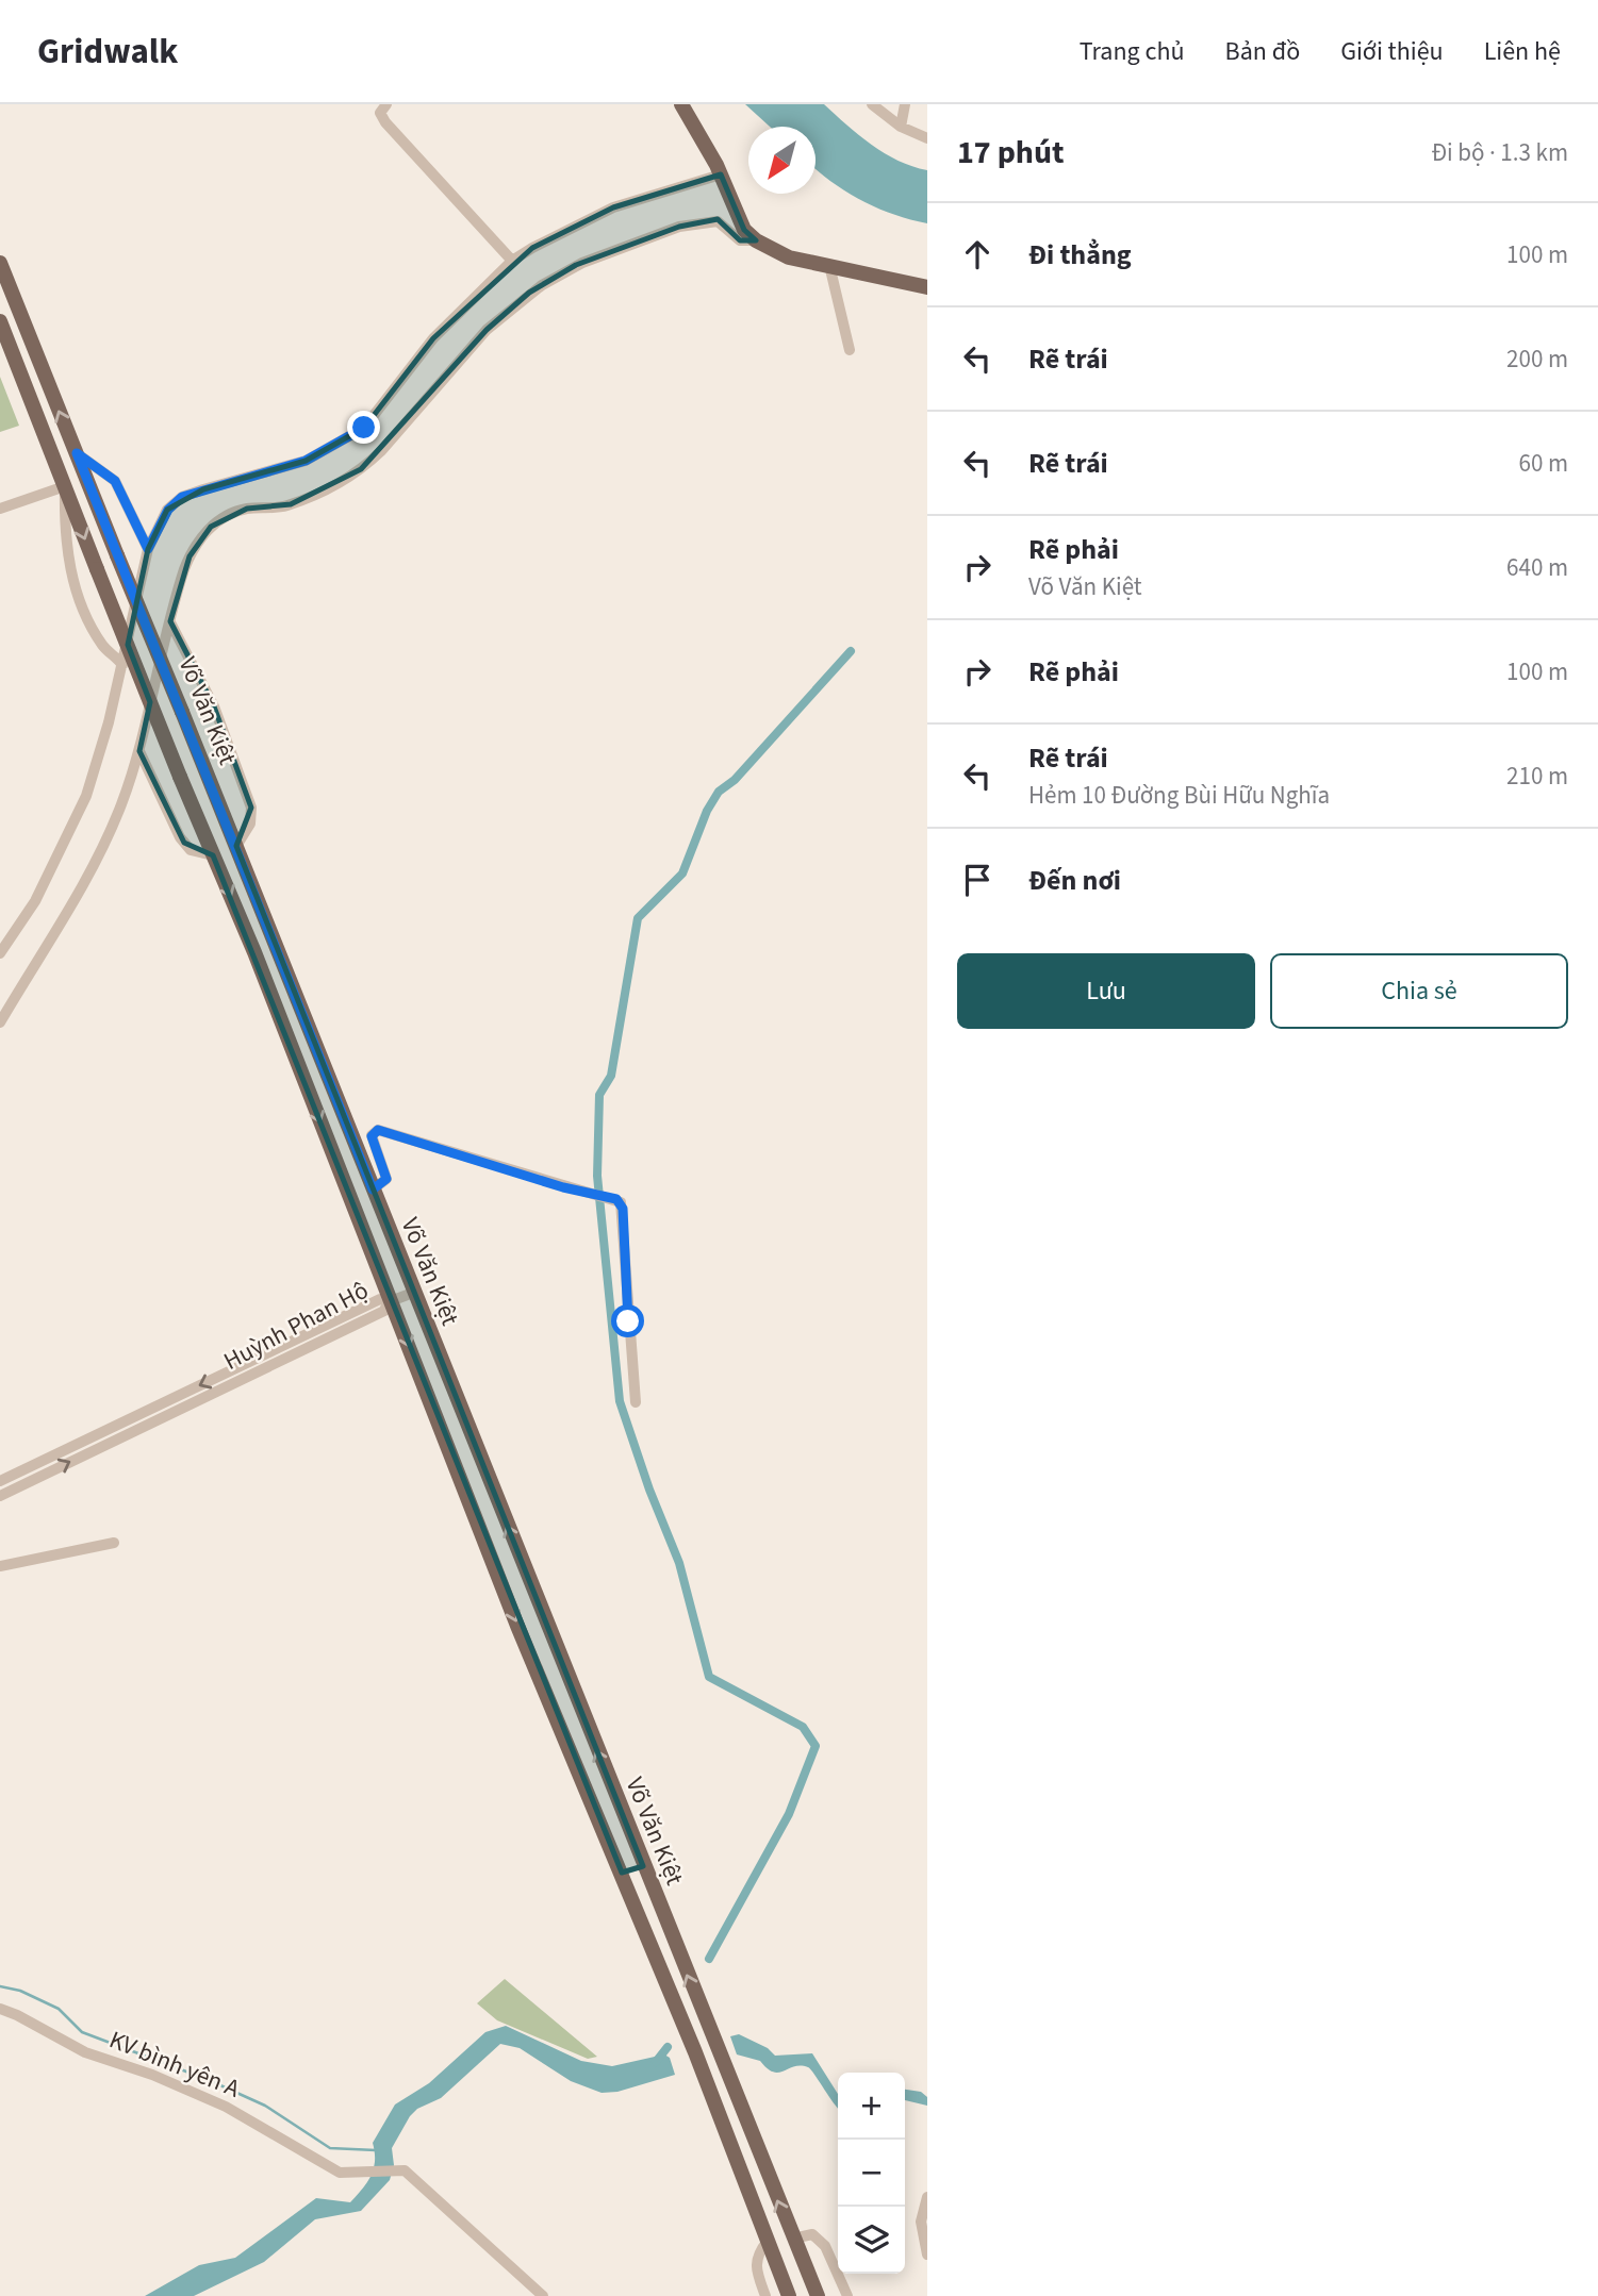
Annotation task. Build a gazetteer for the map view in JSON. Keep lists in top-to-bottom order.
{
  "streets": {
    "main road": ["Võ Văn Kiệt"],
    "street": ["Huỳnh Phan Hộ", "KV bình yên A"]
  },
  "crossings": [
    ["Võ Văn Kiệt", "Huỳnh Phan Hộ"]
  ],
  "north": "bottom left",
  "page": {
    "header": "Gridwalk",
    "nav": [
      "Trang chủ",
      "Bản đồ",
      "Giới thiệu",
      "Liên hệ"
    ],
    "heading": ["17 phút", "Đi bộ · 1.3 km"],
    "list": [
      ["Đi thẳng", "100 m"],
      ["Rẽ trái", "200 m"],
      ["Rẽ trái", "60 m"],
      ["Rẽ phải", "Võ Văn Kiệt", "640 m"],
      ["Rẽ phải", "100 m"],
      ["Rẽ trái", "Hẻm 10 Đường Bùi Hữu Nghĩa", "210 m"],
      "Đến nơi"
    ],
    "buttons": ["Lưu", "Chia sẻ"],
    "map_buttons": ["+", "−"]
  }
}
